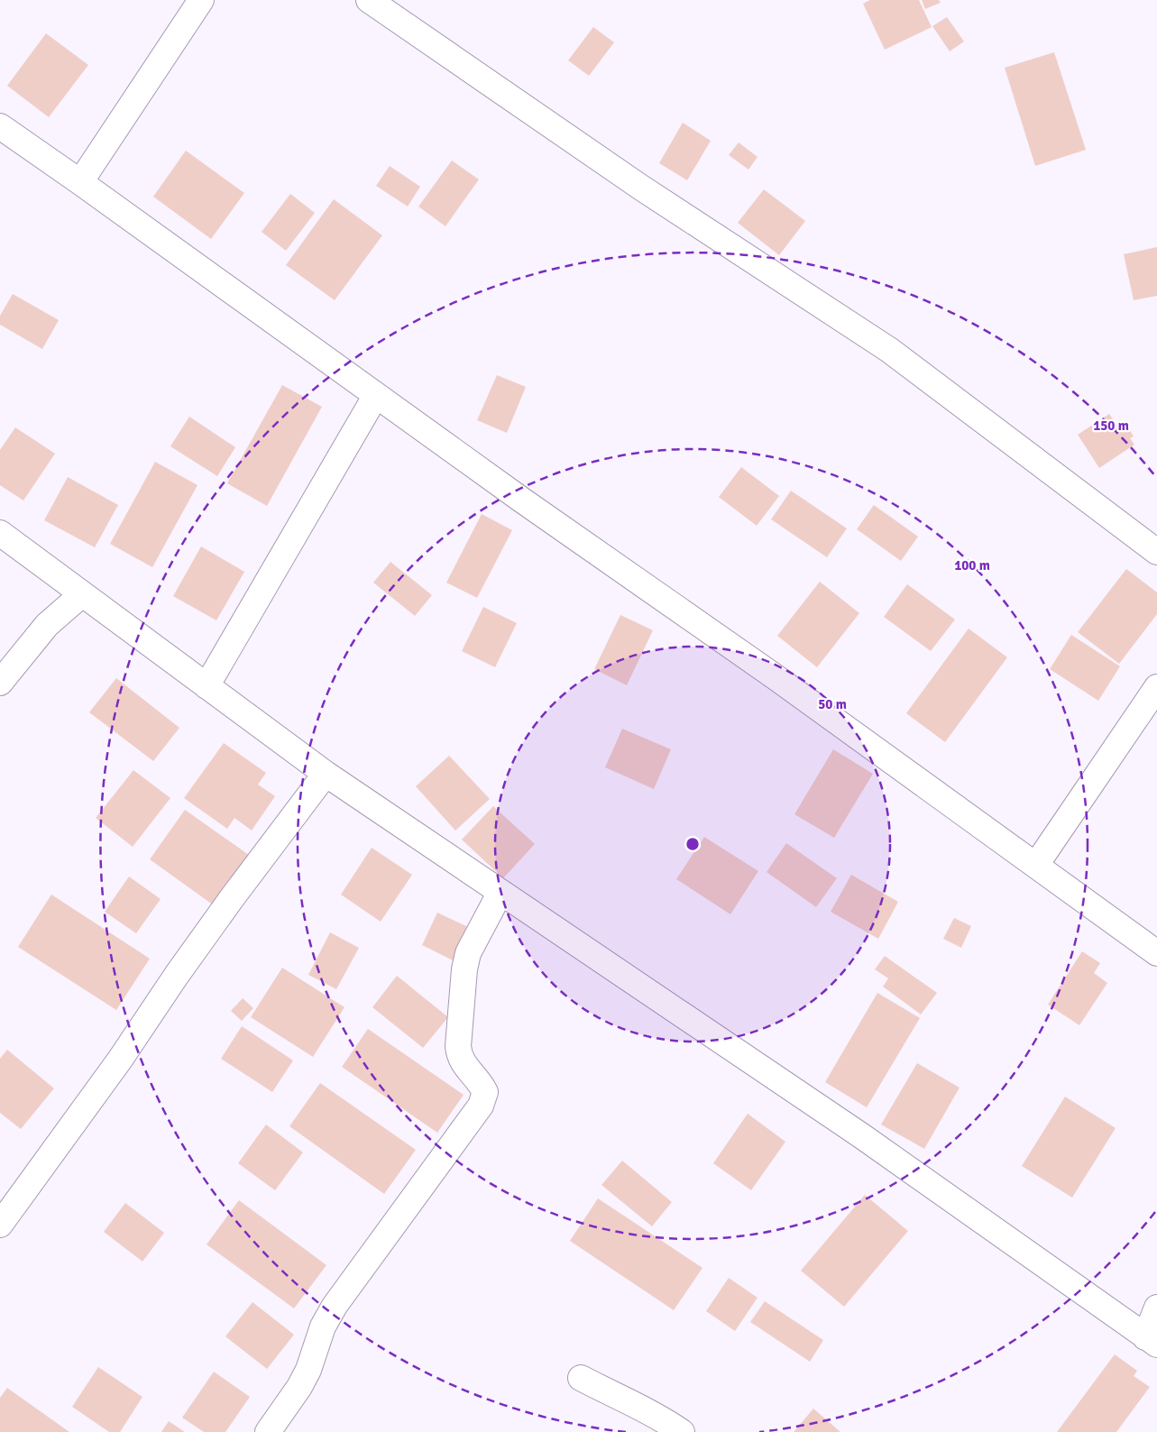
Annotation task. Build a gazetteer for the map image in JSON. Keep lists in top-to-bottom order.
{
  "rings": ["150 m", "100 m", "50 m"]
}
